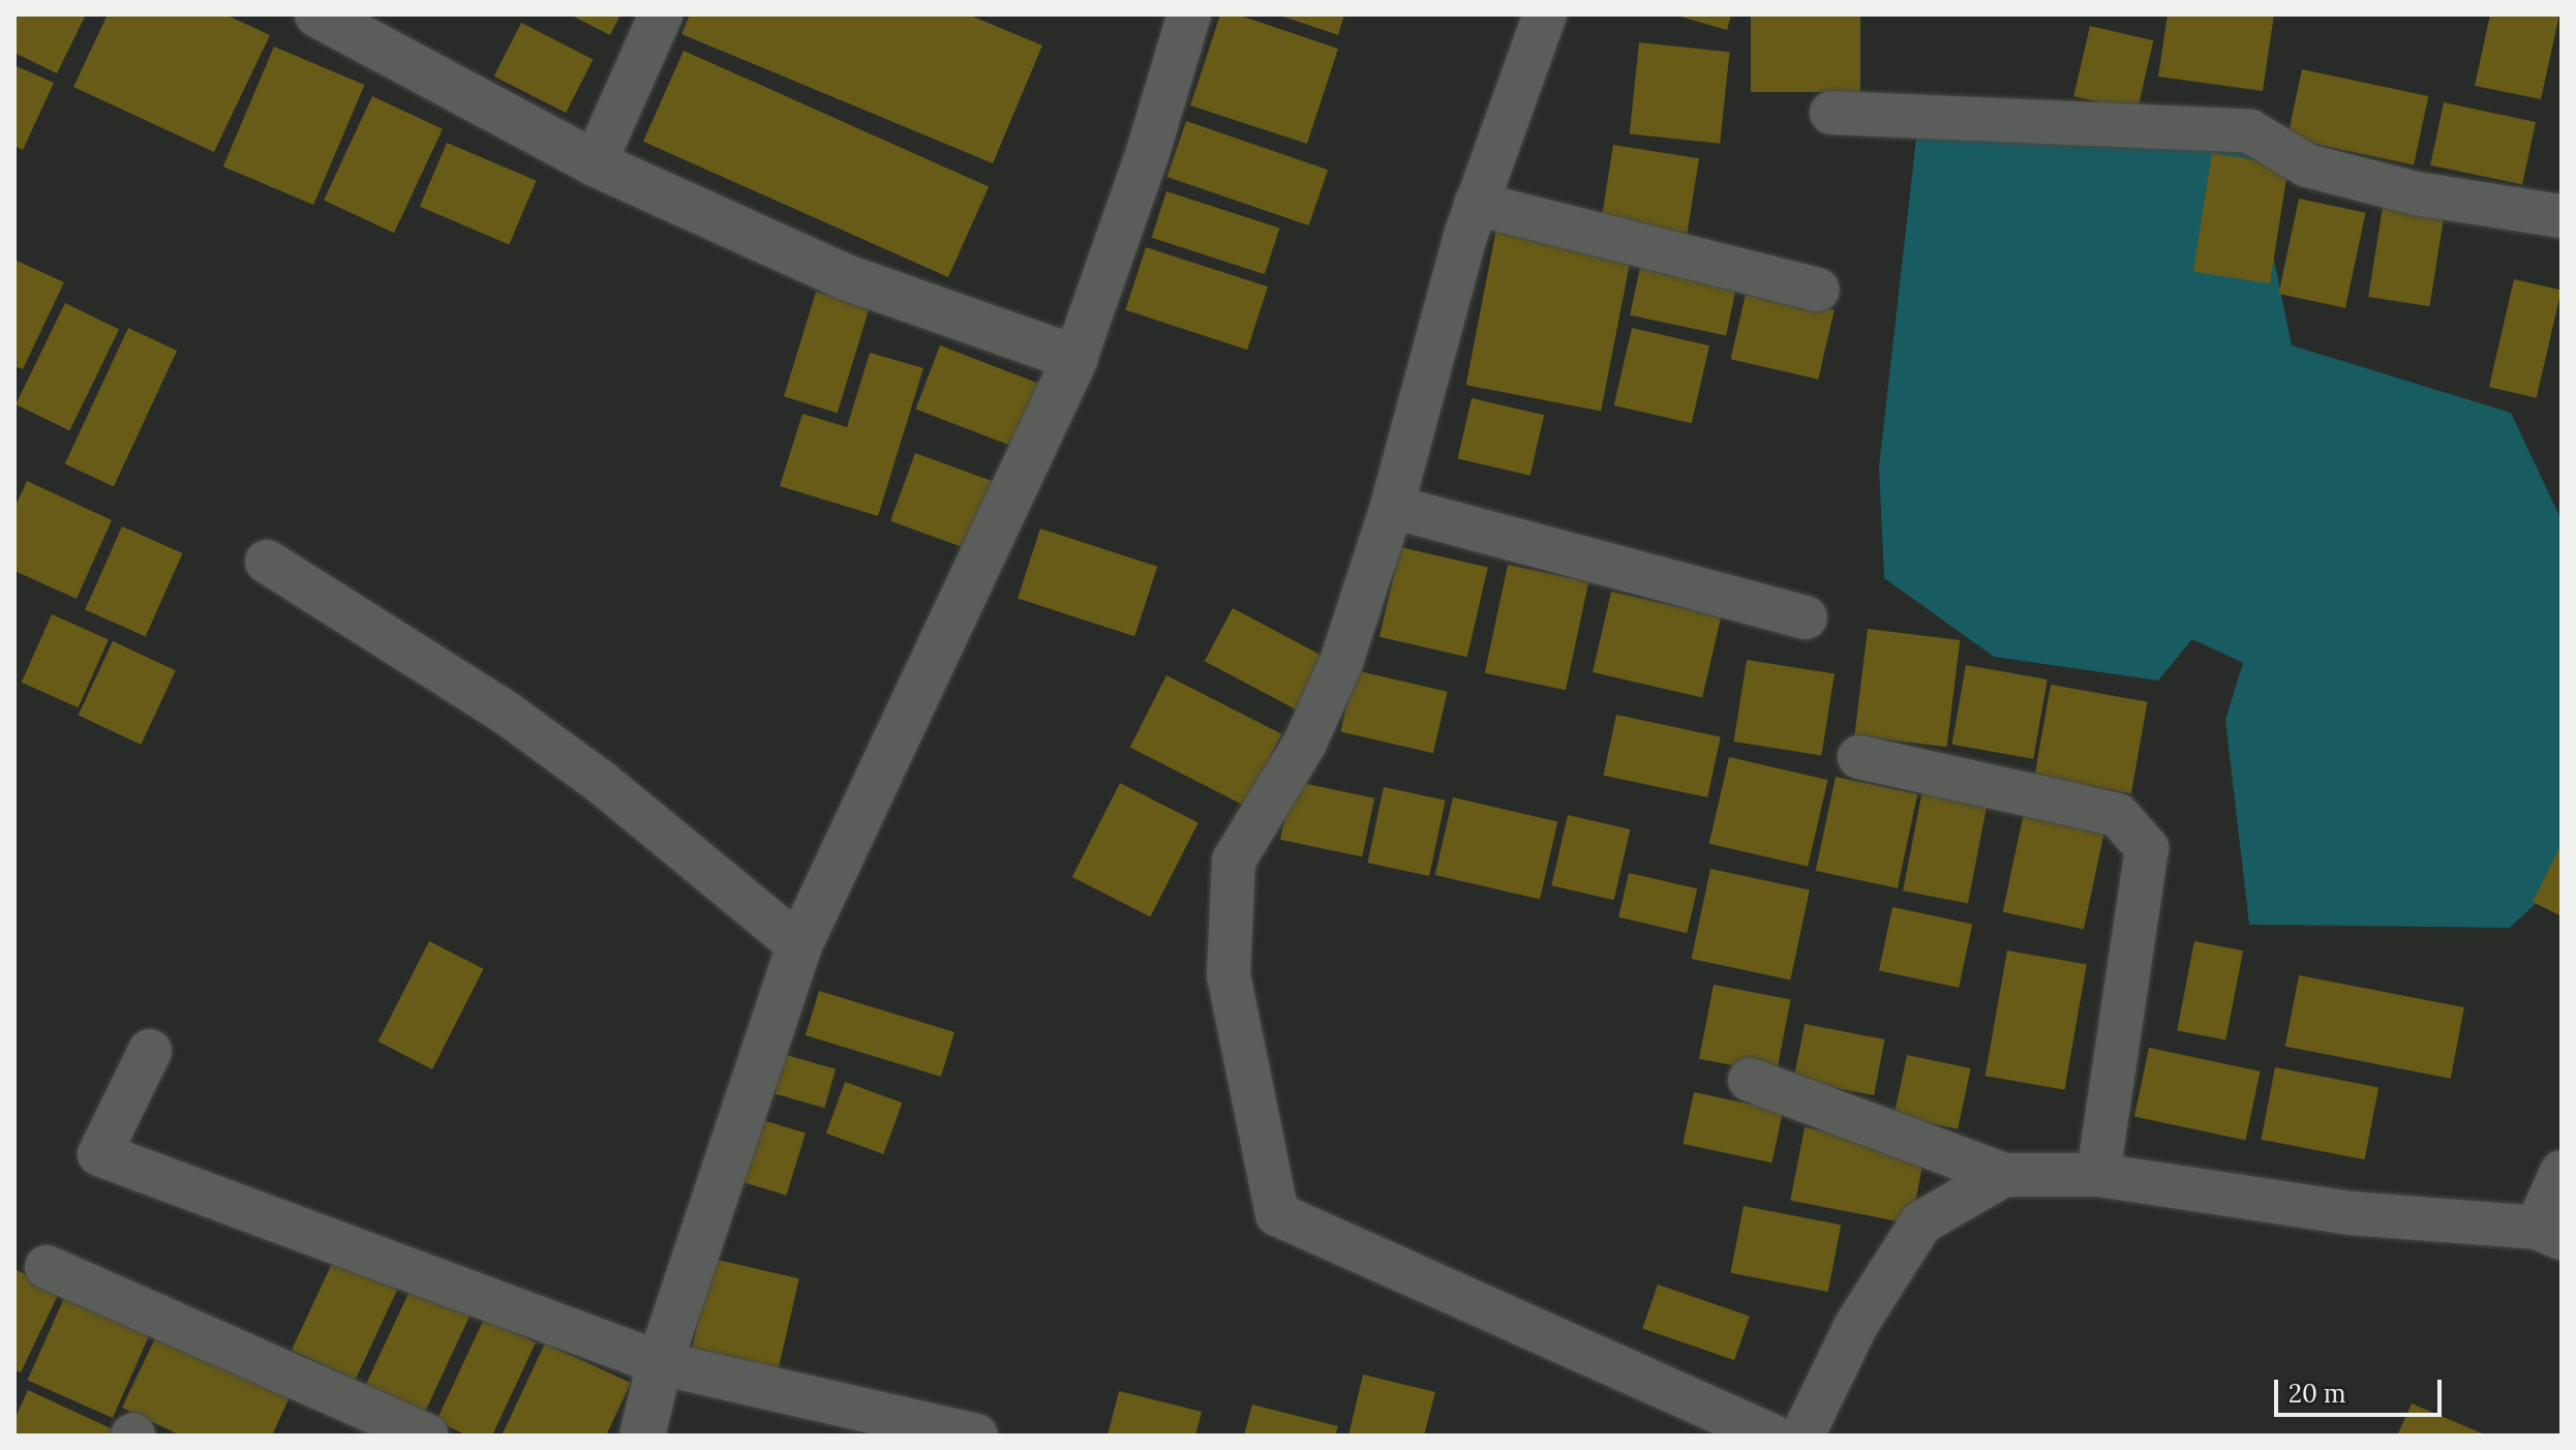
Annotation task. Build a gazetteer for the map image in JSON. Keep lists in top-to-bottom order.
{
  "scale_bar": "20 m"
}
